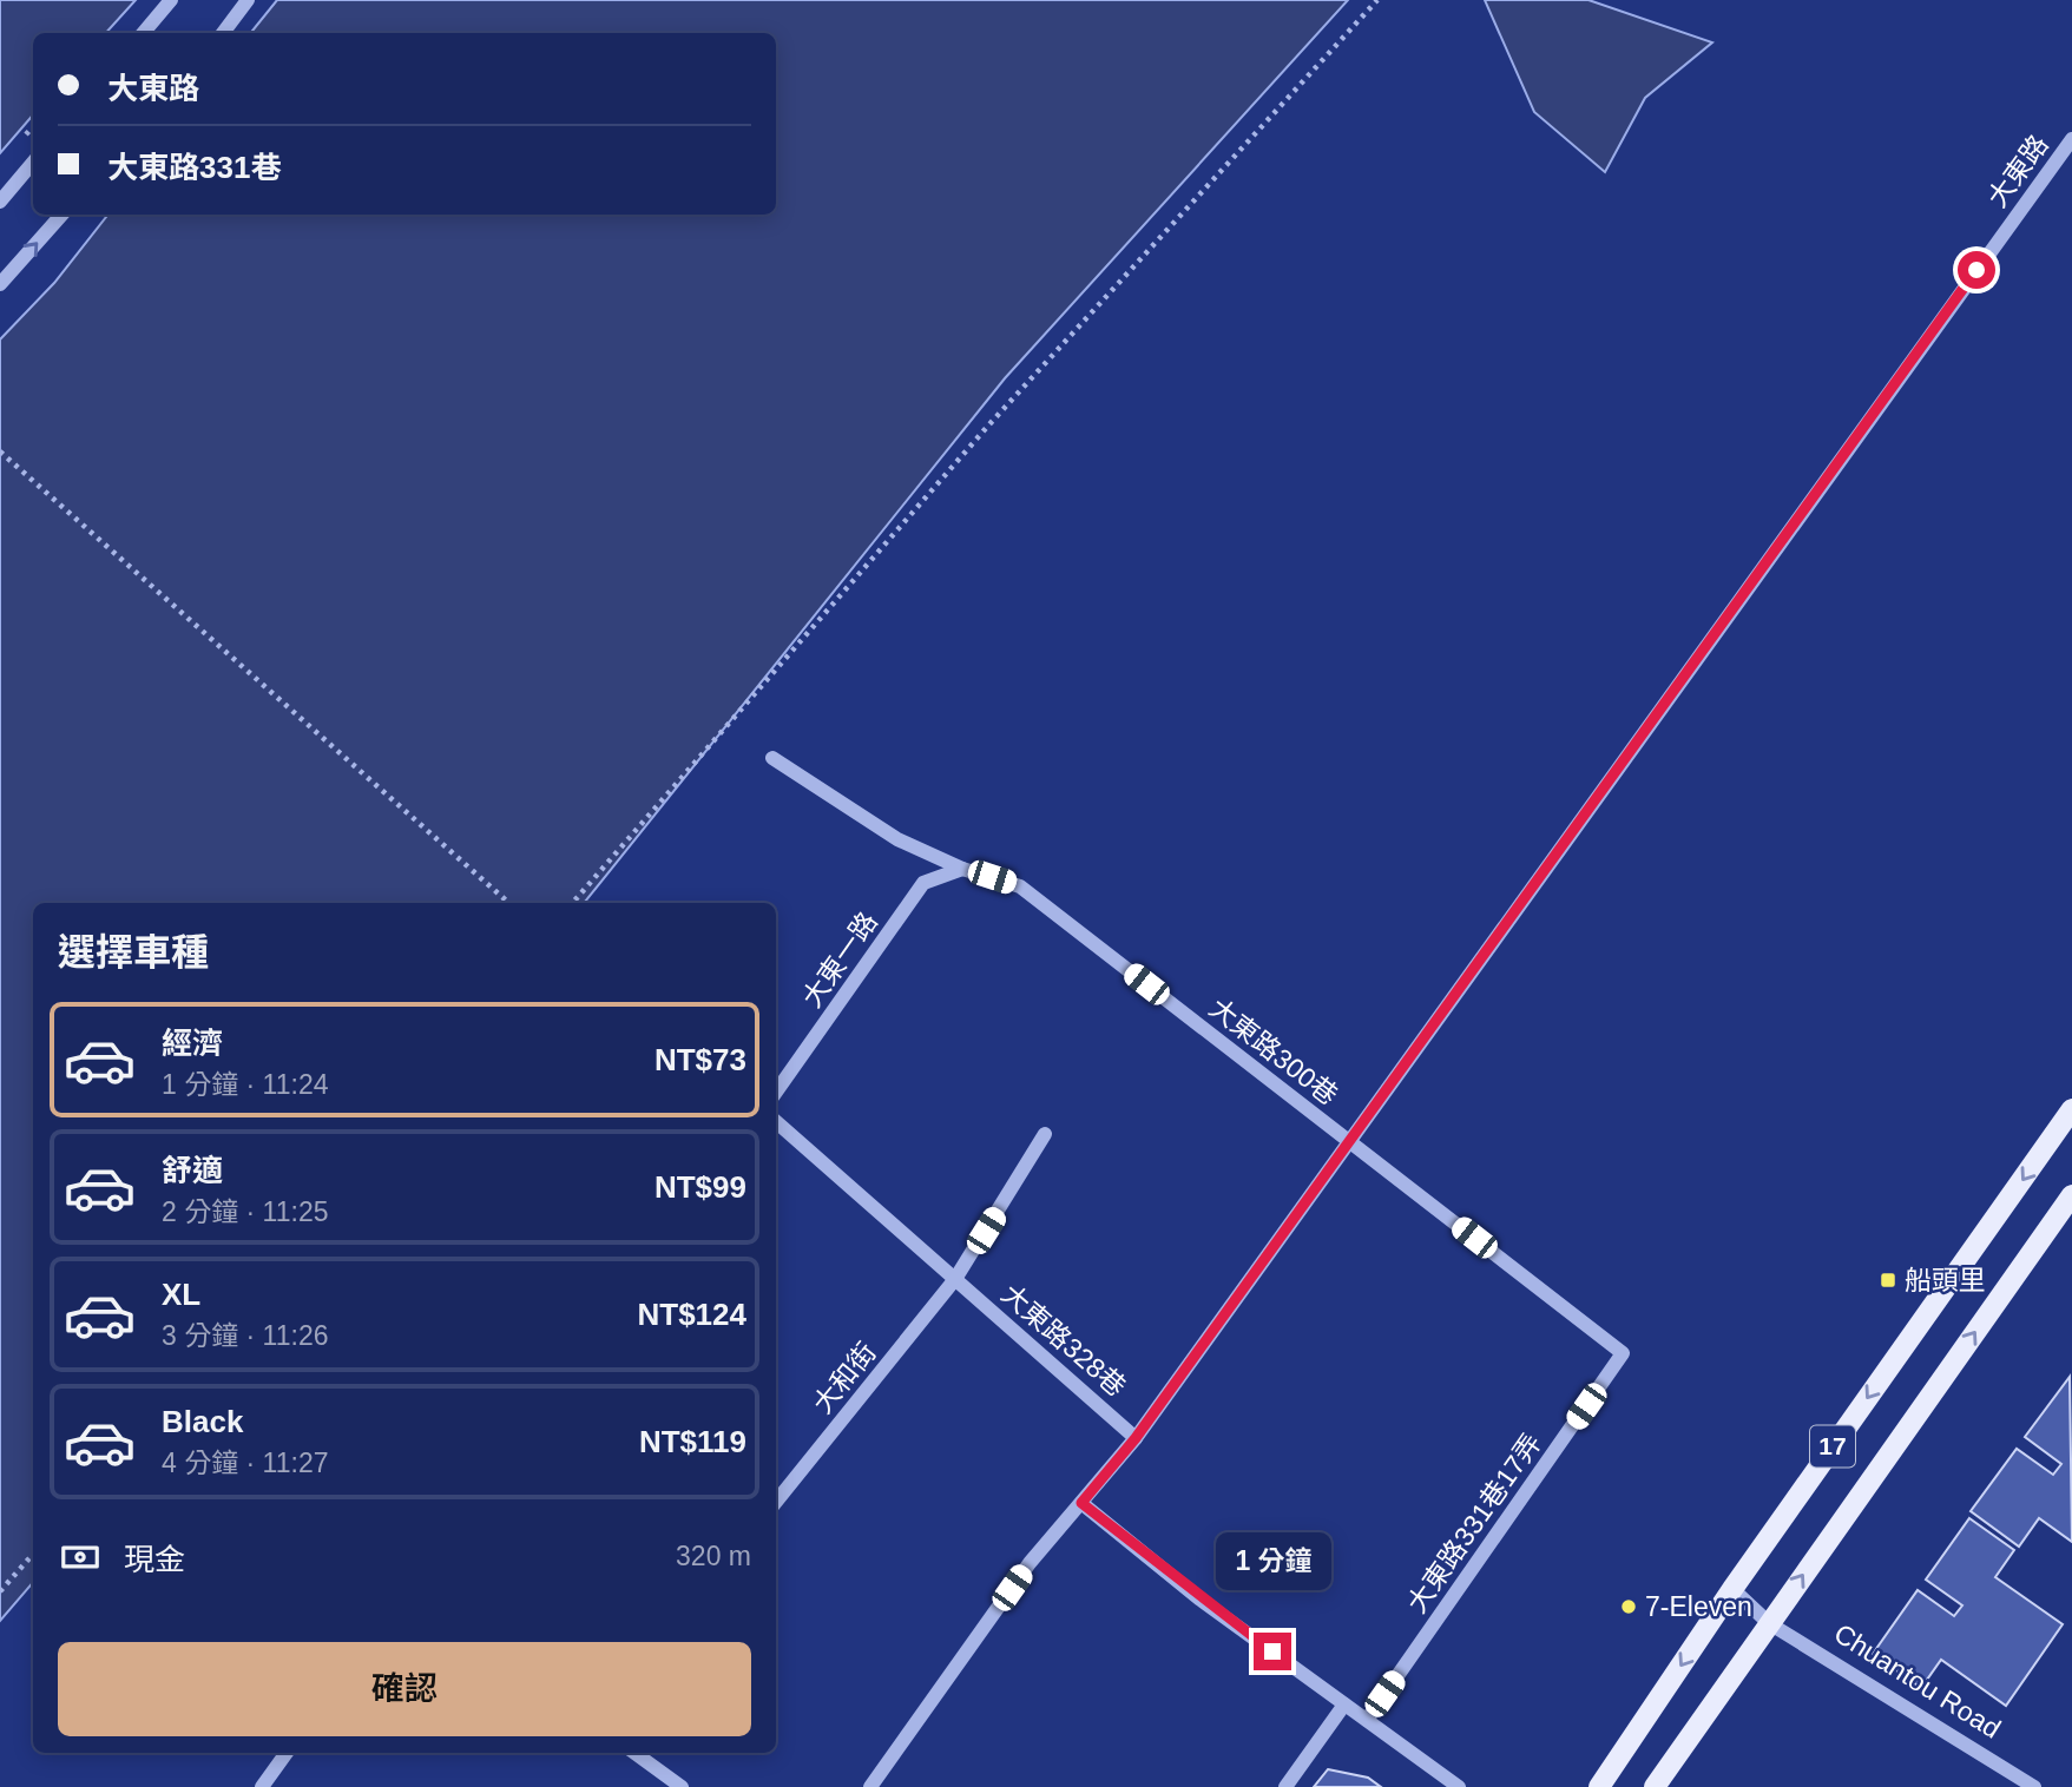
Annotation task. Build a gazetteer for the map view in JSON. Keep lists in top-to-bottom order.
{
  "streets": {
    "main road": ["17"],
    "street": [
      "大東路",
      "大東一路",
      "大東路300巷",
      "大東路328巷",
      "大和街",
      "大東路331巷17弄",
      "Chuantou Road"
    ]
  },
  "crossings": [
    ["大東路", "大東路300巷"],
    ["大東路", "大東路328巷"],
    ["大東一路", "大東路300巷"],
    ["大東路300巷", "大東路331巷17弄"],
    ["大東路328巷", "大和街"],
    ["17", "Chuantou Road"]
  ],
  "places": {
    "transit": ["船頭里"],
    "other": ["7-Eleven"]
  },
  "page": {
    "banner": ["大東路", "大東路331巷"],
    "heading": "選擇車種",
    "list": [
      {
        "name": "經濟",
        "note": "1 分鐘 · 11:24",
        "value": "NT$73"
      },
      {
        "name": "舒適",
        "note": "2 分鐘 · 11:25",
        "value": "NT$99"
      },
      {
        "name": "XL",
        "note": "3 分鐘 · 11:26",
        "value": "NT$124"
      },
      {
        "name": "Black",
        "note": "4 分鐘 · 11:27",
        "value": "NT$119"
      }
    ],
    "pay": ["現金", "320 m"],
    "bubble": "1 分鐘",
    "buttons": "確認"
  }
}
